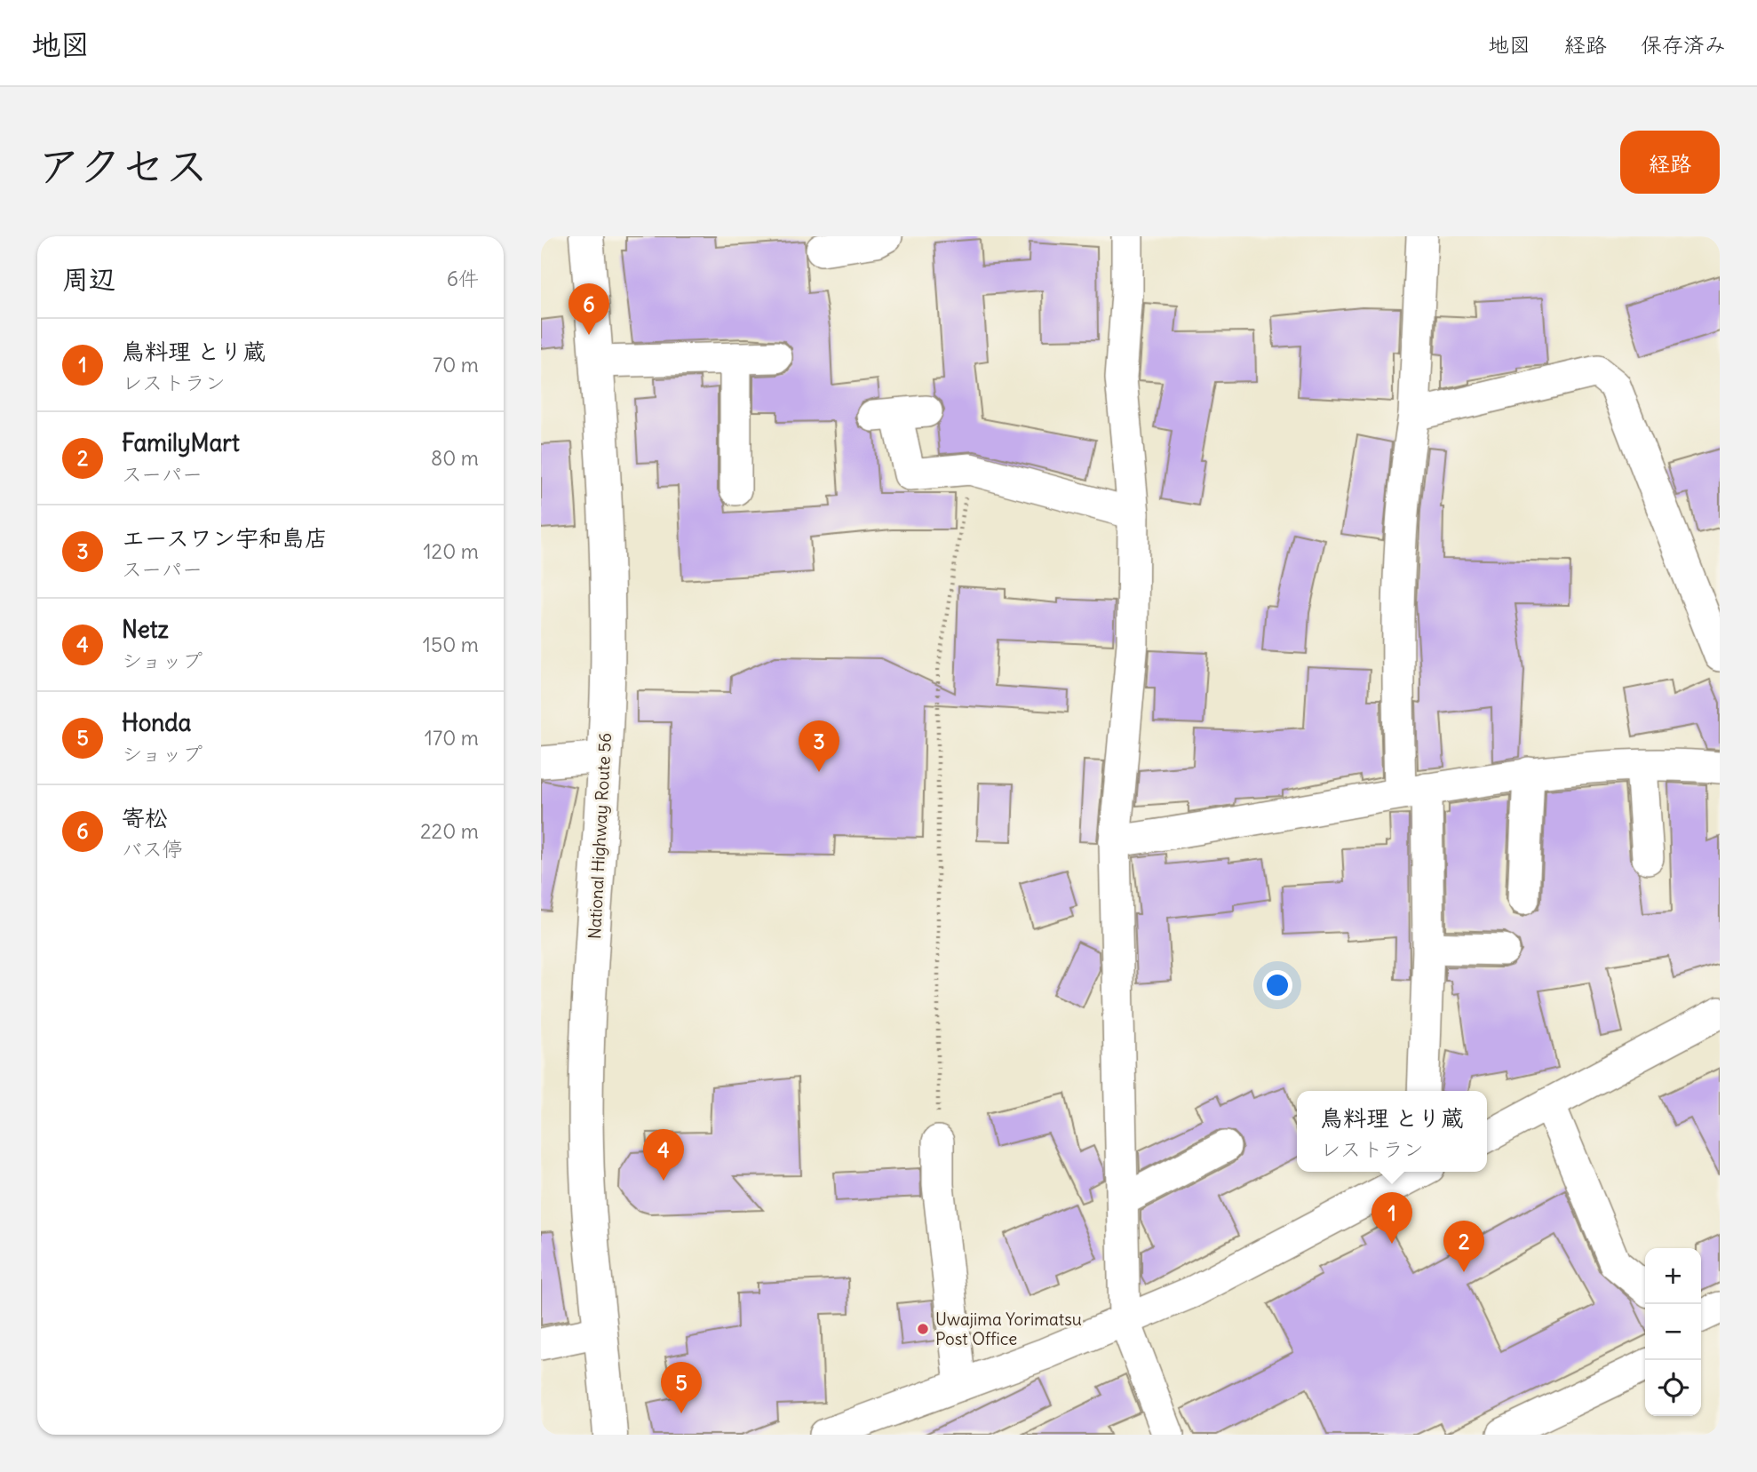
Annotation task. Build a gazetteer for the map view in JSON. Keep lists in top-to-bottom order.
{
  "streets": {
    "highway": ["National Highway Route 56"]
  },
  "places": ["Uwajima Yorimatsu Post Office"],
  "page": {
    "header": "地図",
    "nav": ["地図", "経路", "保存済み"],
    "title": "アクセス",
    "buttons": "経路",
    "heading": ["周辺", "6件"],
    "pins": [
      "6",
      "3",
      "4",
      "1",
      "2",
      "5"
    ],
    "list": [
      {
        "mark": "1",
        "name": "鳥料理 とり蔵",
        "note": "レストラン",
        "value": "70 m"
      },
      {
        "mark": "2",
        "name": "FamilyMart",
        "note": "スーパー",
        "value": "80 m"
      },
      {
        "mark": "3",
        "name": "エースワン宇和島店",
        "note": "スーパー",
        "value": "120 m"
      },
      {
        "mark": "4",
        "name": "Netz",
        "note": "ショップ",
        "value": "150 m"
      },
      {
        "mark": "5",
        "name": "Honda",
        "note": "ショップ",
        "value": "170 m"
      },
      {
        "mark": "6",
        "name": "寄松",
        "note": "バス停",
        "value": "220 m"
      }
    ],
    "popup": ["鳥料理 とり蔵", "レストラン"],
    "map_buttons": ["+", "−"]
  }
}
